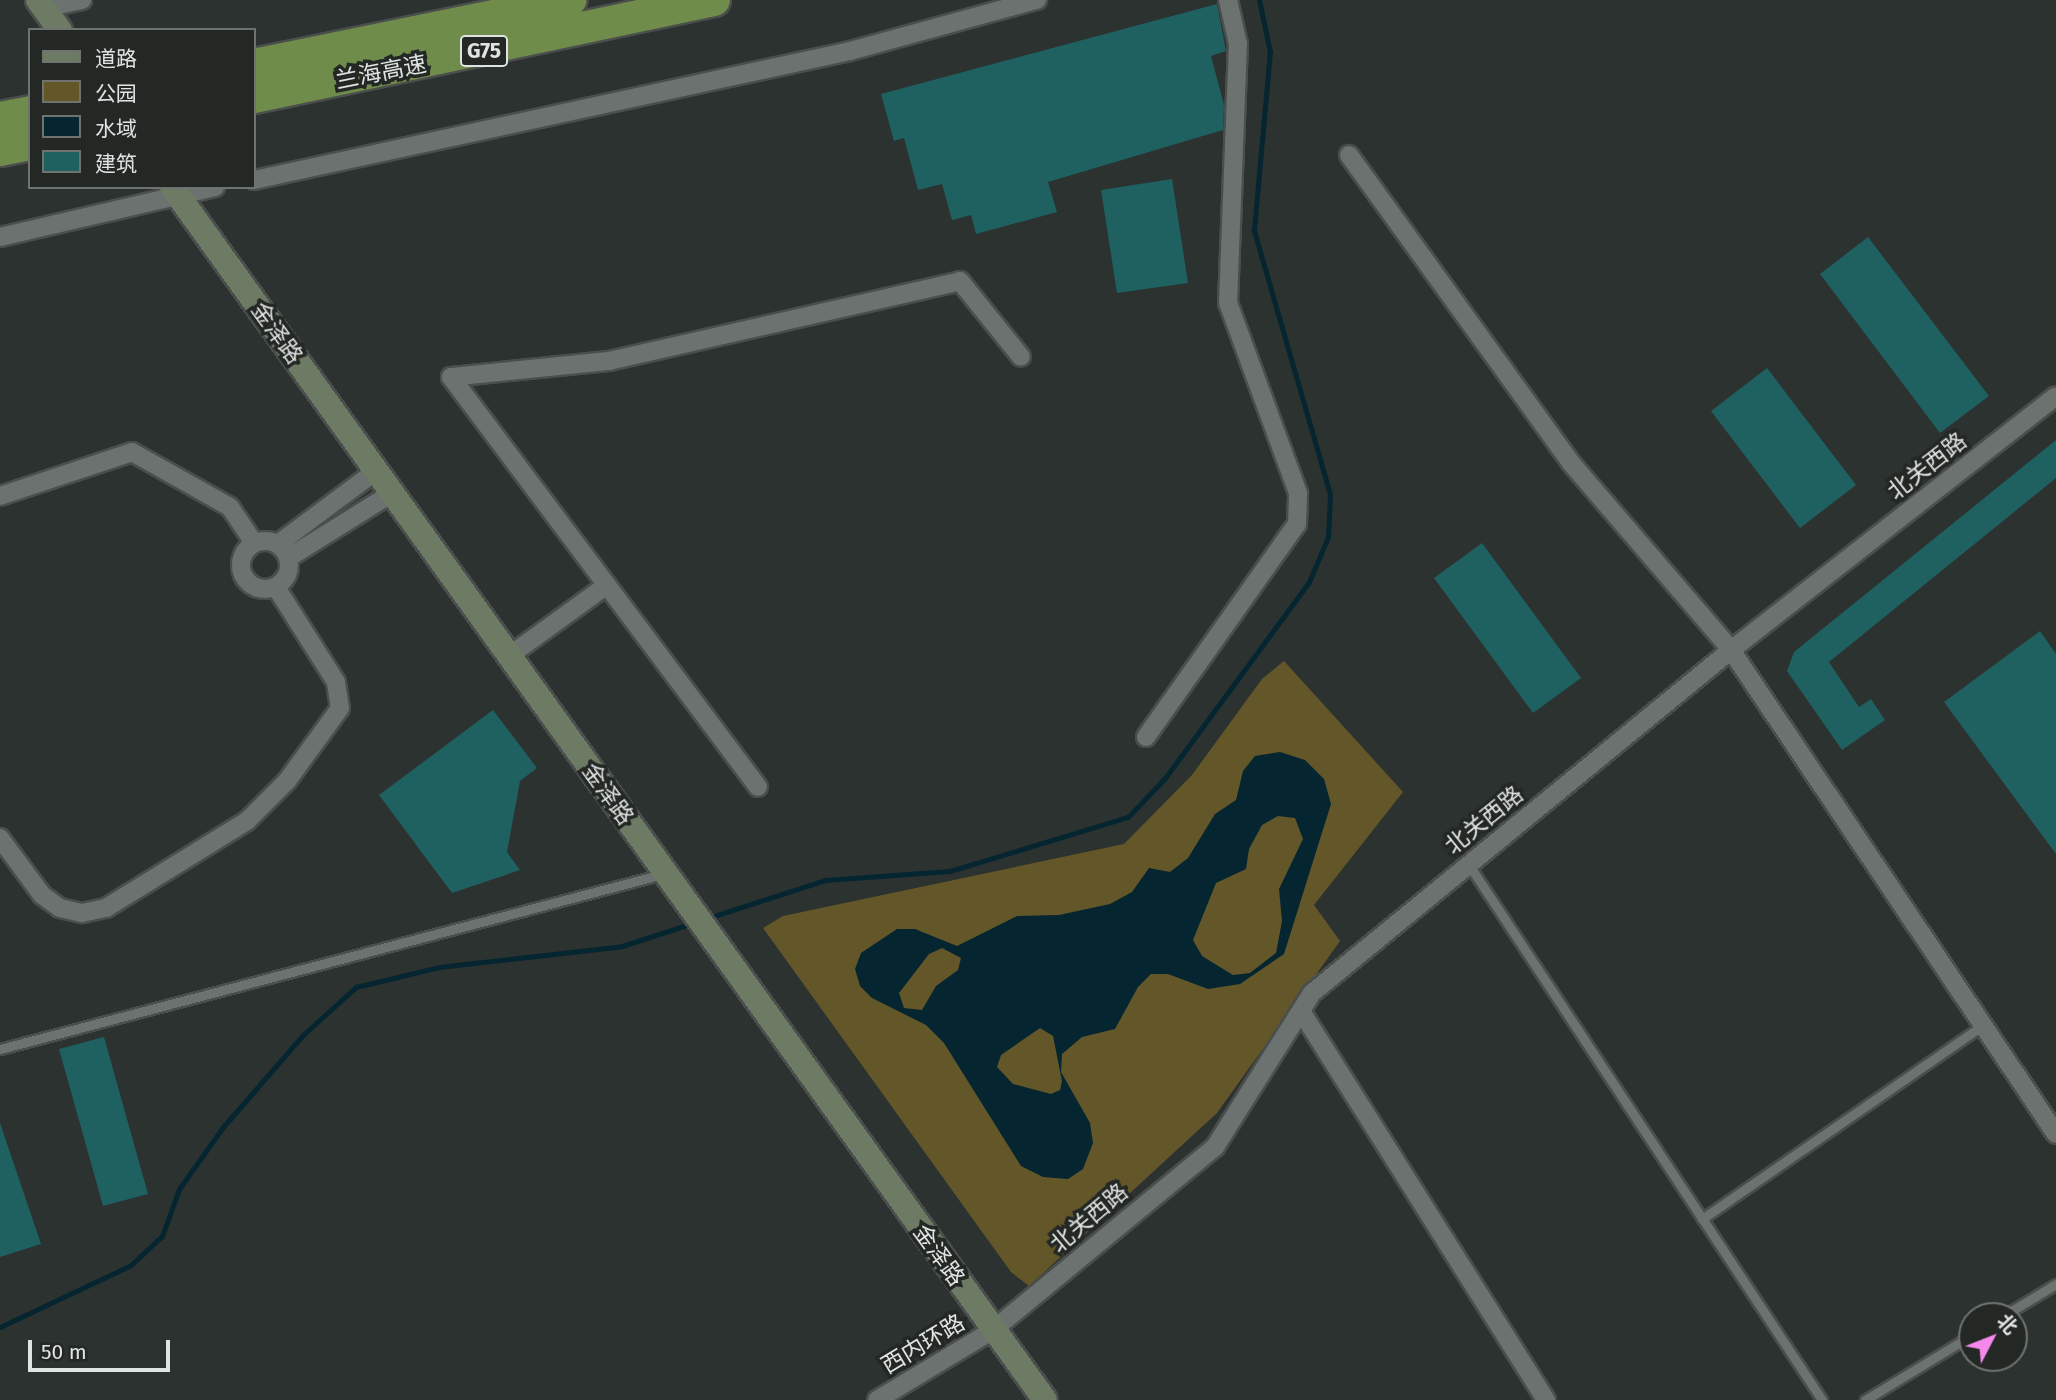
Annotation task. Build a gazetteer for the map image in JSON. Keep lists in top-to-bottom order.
{
  "streets": {
    "highway": ["G75", "兰海高速"],
    "main road": ["金泽路"],
    "street": ["北关西路", "西内环路"]
  },
  "crossings": [
    ["金泽路", "北关西路"],
    ["金泽路", "西内环路"],
    ["北关西路", "西内环路"]
  ],
  "legend": [
    "道路",
    "公园",
    "水域",
    "建筑"
  ],
  "scale_bar": "50 m",
  "north": "top right"
}
